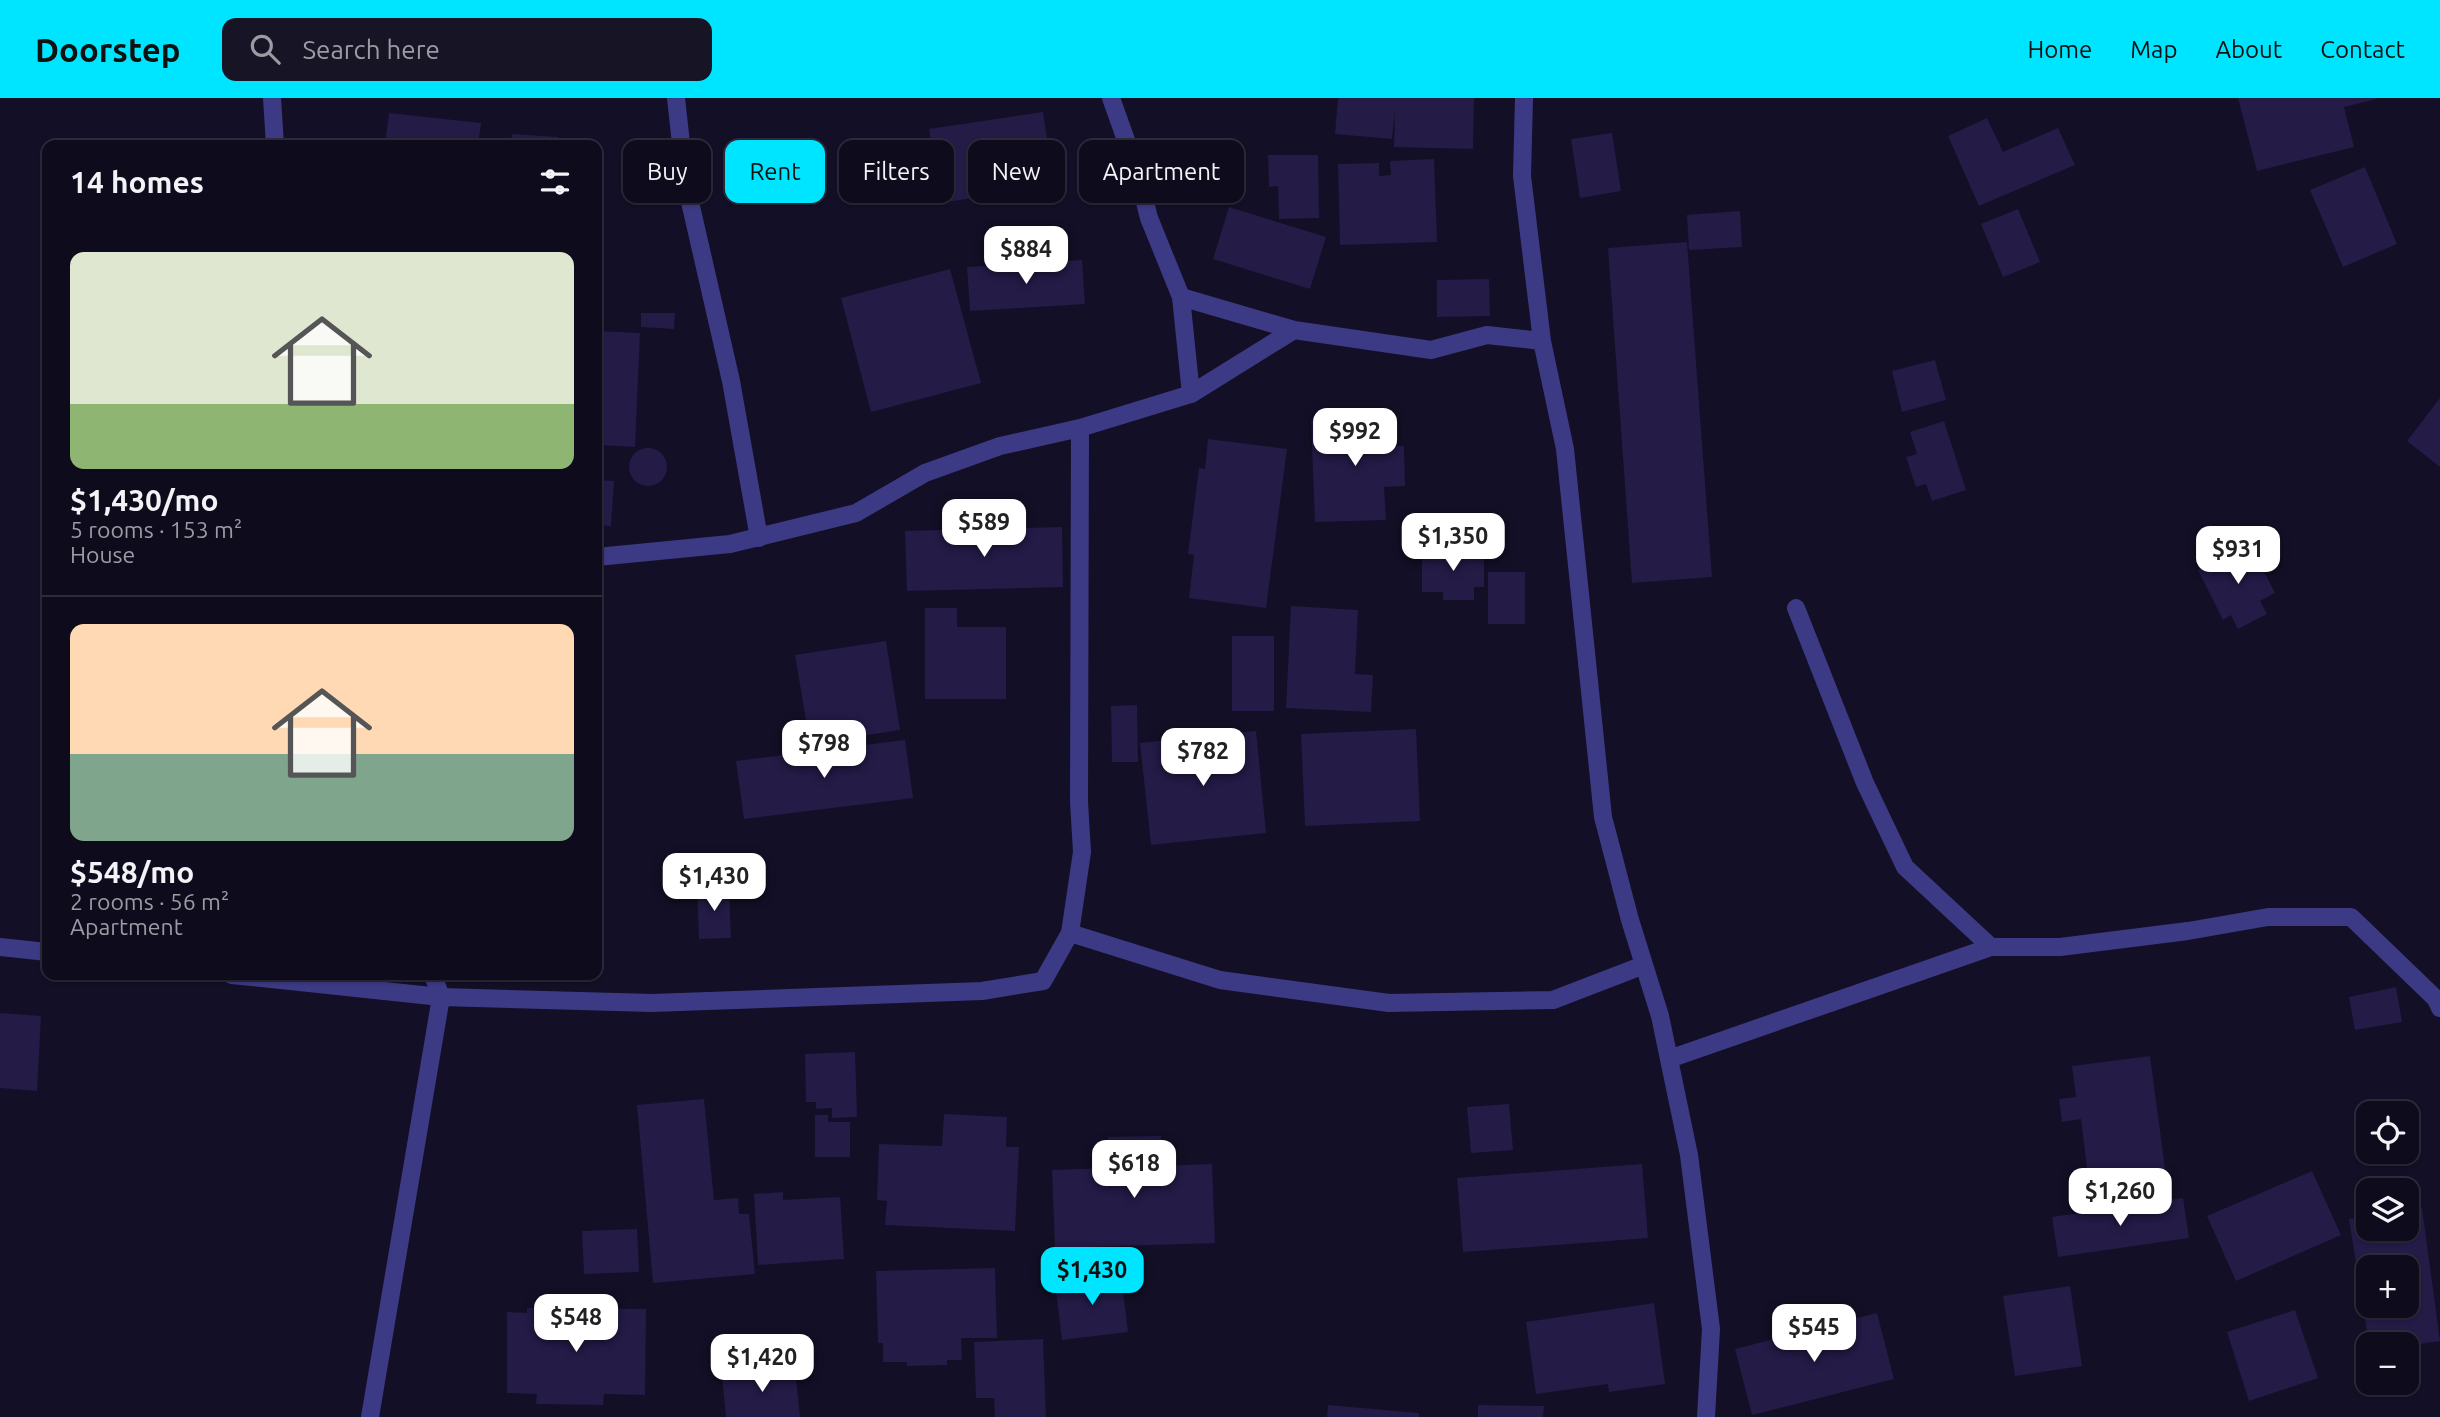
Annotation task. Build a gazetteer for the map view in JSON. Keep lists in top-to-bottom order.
{
  "page": {
    "header": "Doorstep",
    "search": "Search here",
    "nav": [
      "Home",
      "Map",
      "About",
      "Contact"
    ],
    "chip": [
      "Buy",
      "Rent",
      "Filters",
      "New",
      "Apartment"
    ],
    "heading": "14 homes",
    "list": [
      {
        "name": "$1,430/mo",
        "note": "5 rooms · 153 m² · House"
      },
      {
        "name": "$548/mo",
        "note": "2 rooms · 56 m² · Apartment"
      }
    ],
    "price": [
      "$884",
      "$992",
      "$589",
      "$1,350",
      "$931",
      "$798",
      "$782",
      "$1,430",
      "$618",
      "$1,260",
      "$1,430",
      "$548",
      "$545",
      "$1,420"
    ],
    "map_buttons": ["+", "−"]
  }
}
